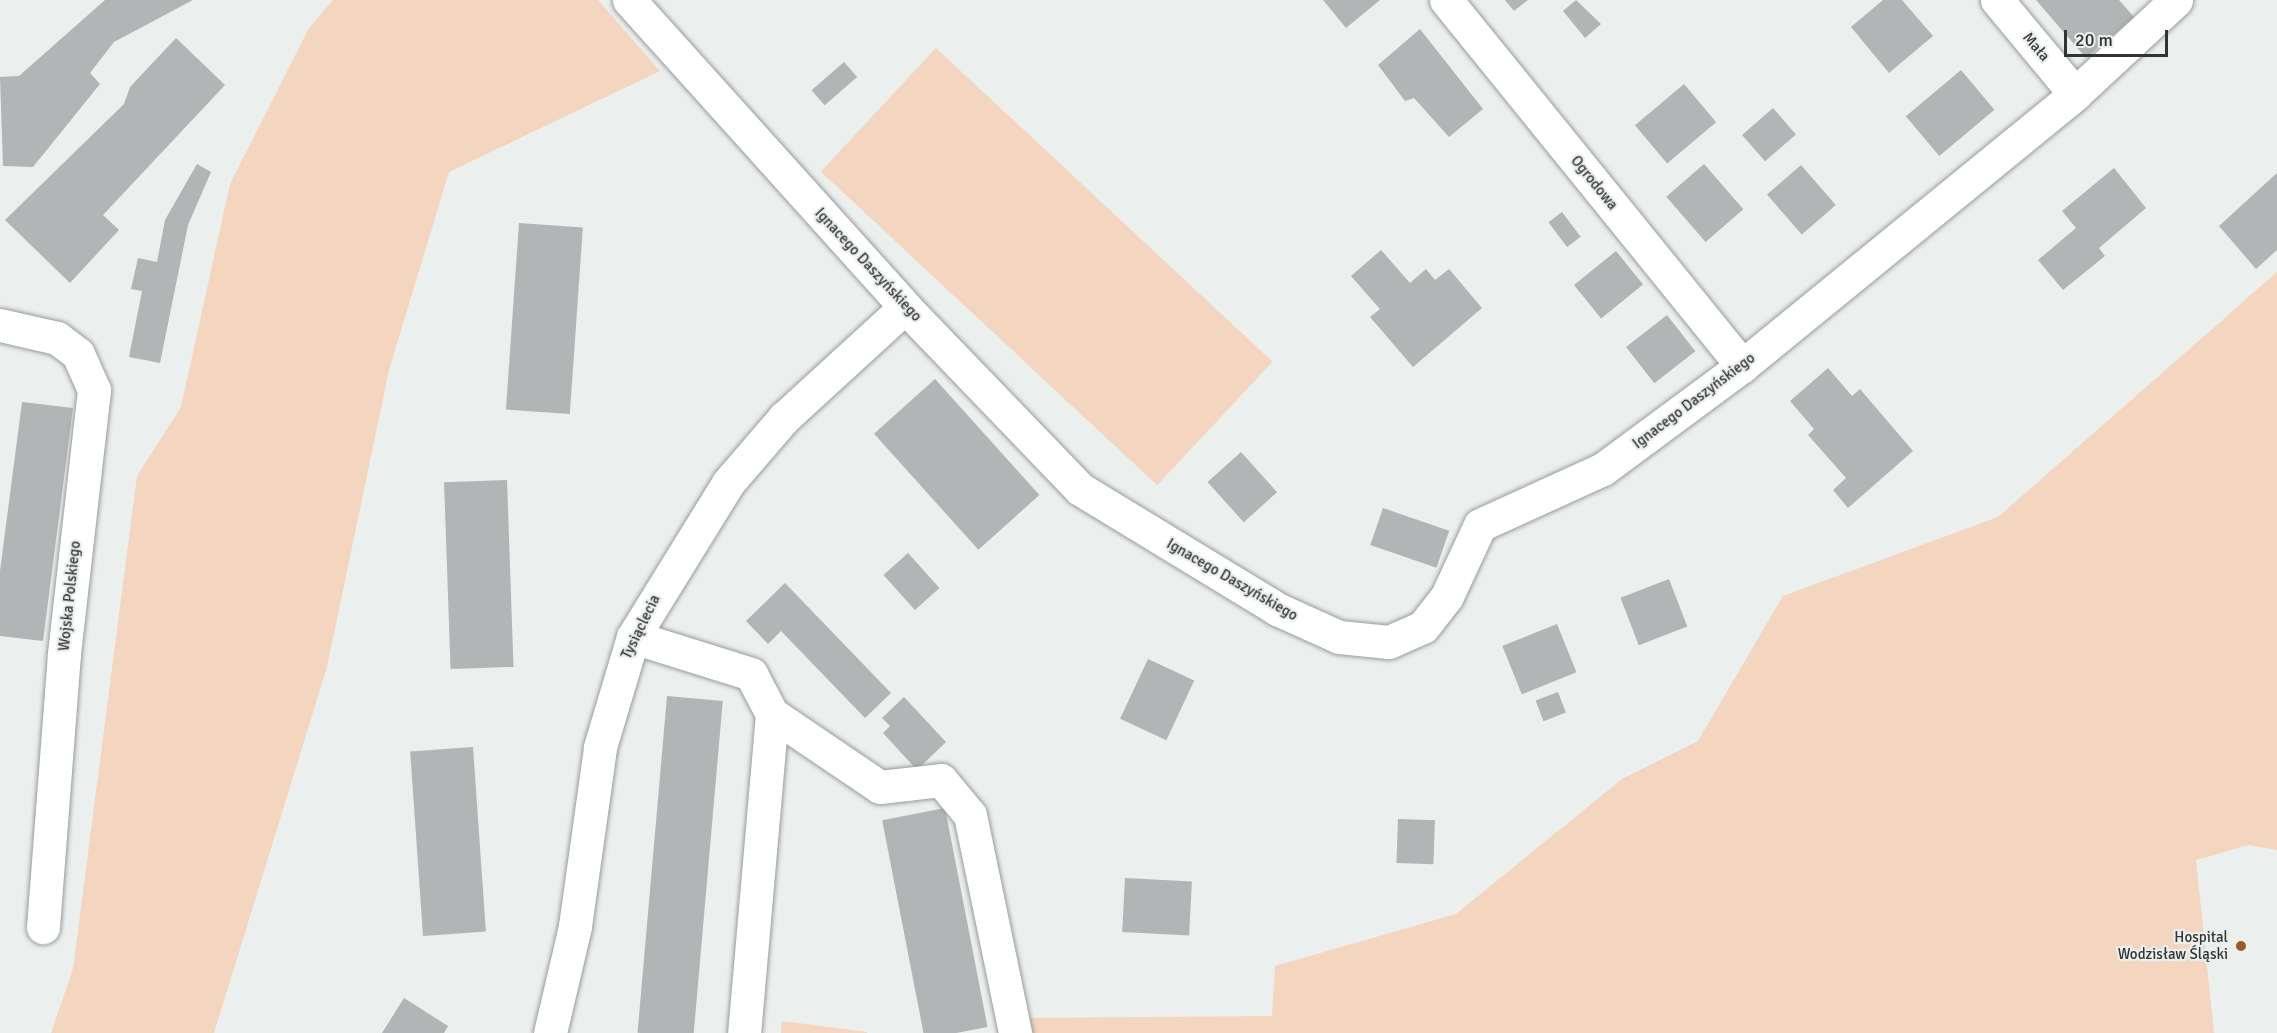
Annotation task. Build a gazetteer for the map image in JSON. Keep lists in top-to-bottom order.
{
  "streets": {
    "street": [
      "Mała",
      "Ogrodowa",
      "Ignacego Daszyńskiego",
      "Wojska Polskiego",
      "Tysiąclecia"
    ]
  },
  "crossings": [
    ["Mała", "Ignacego Daszyńskiego"],
    ["Ogrodowa", "Ignacego Daszyńskiego"],
    ["Ignacego Daszyńskiego", "Tysiąclecia"]
  ],
  "places": ["Hospital Wodzisław Śląski"],
  "scale_bar": "20 m"
}
